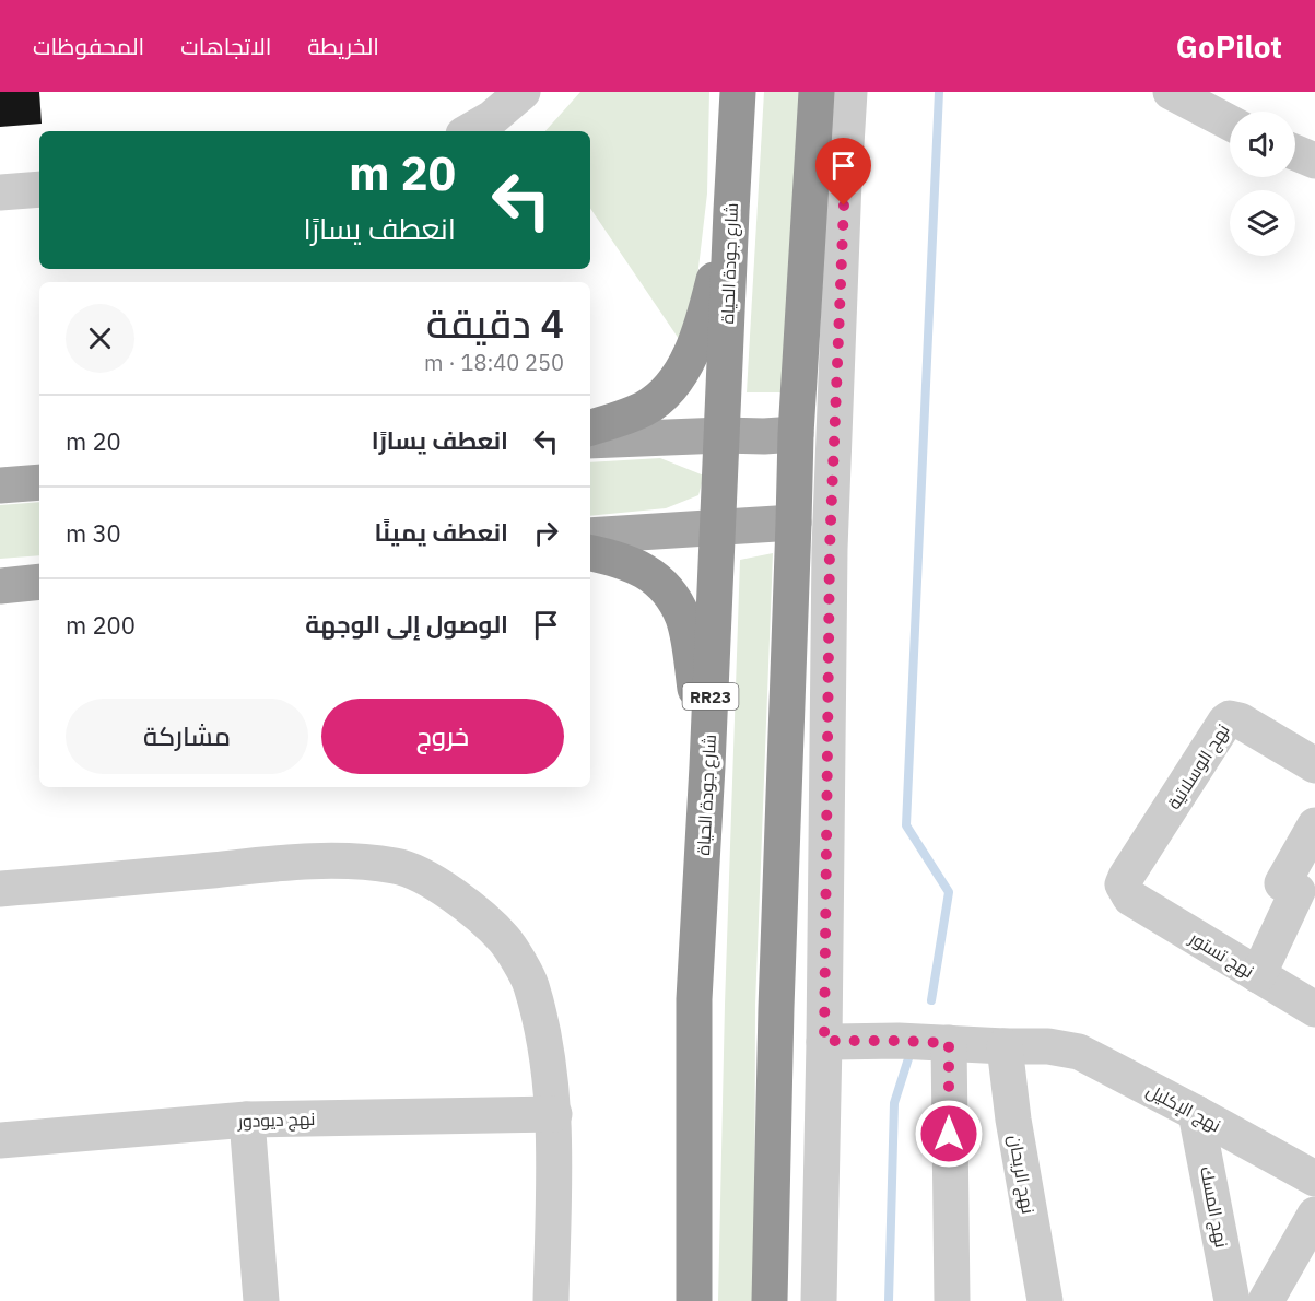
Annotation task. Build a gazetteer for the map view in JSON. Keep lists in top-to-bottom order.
{
  "streets": {
    "highway": ["شارع جودة الحياة", "RR23"],
    "street": [
      "نهج الوسلاتية",
      "نهج تستور",
      "نهج الإكليل",
      "نهج ديودور",
      "نهج الريحان",
      "نهج المسك"
    ]
  },
  "crossings": [
    ["نهج الوسلاتية", "نهج تستور"],
    ["نهج الإكليل", "نهج الريحان"],
    ["نهج الإكليل", "نهج المسك"]
  ],
  "page": {
    "header": "GoPilot",
    "nav": ["الخريطة", "الاتجاهات", "المحفوظات"],
    "turn": ["20 m", "انعطف يسارًا"],
    "heading": ["4 دقيقة", "250 m · 18:40"],
    "list": [
      {
        "name": "انعطف يسارًا",
        "value": "20 m"
      },
      {
        "name": "انعطف يمينًا",
        "value": "30 m"
      },
      {
        "name": "الوصول إلى الوجهة",
        "value": "200 m"
      }
    ],
    "buttons": ["خروج", "مشاركة"]
  }
}
